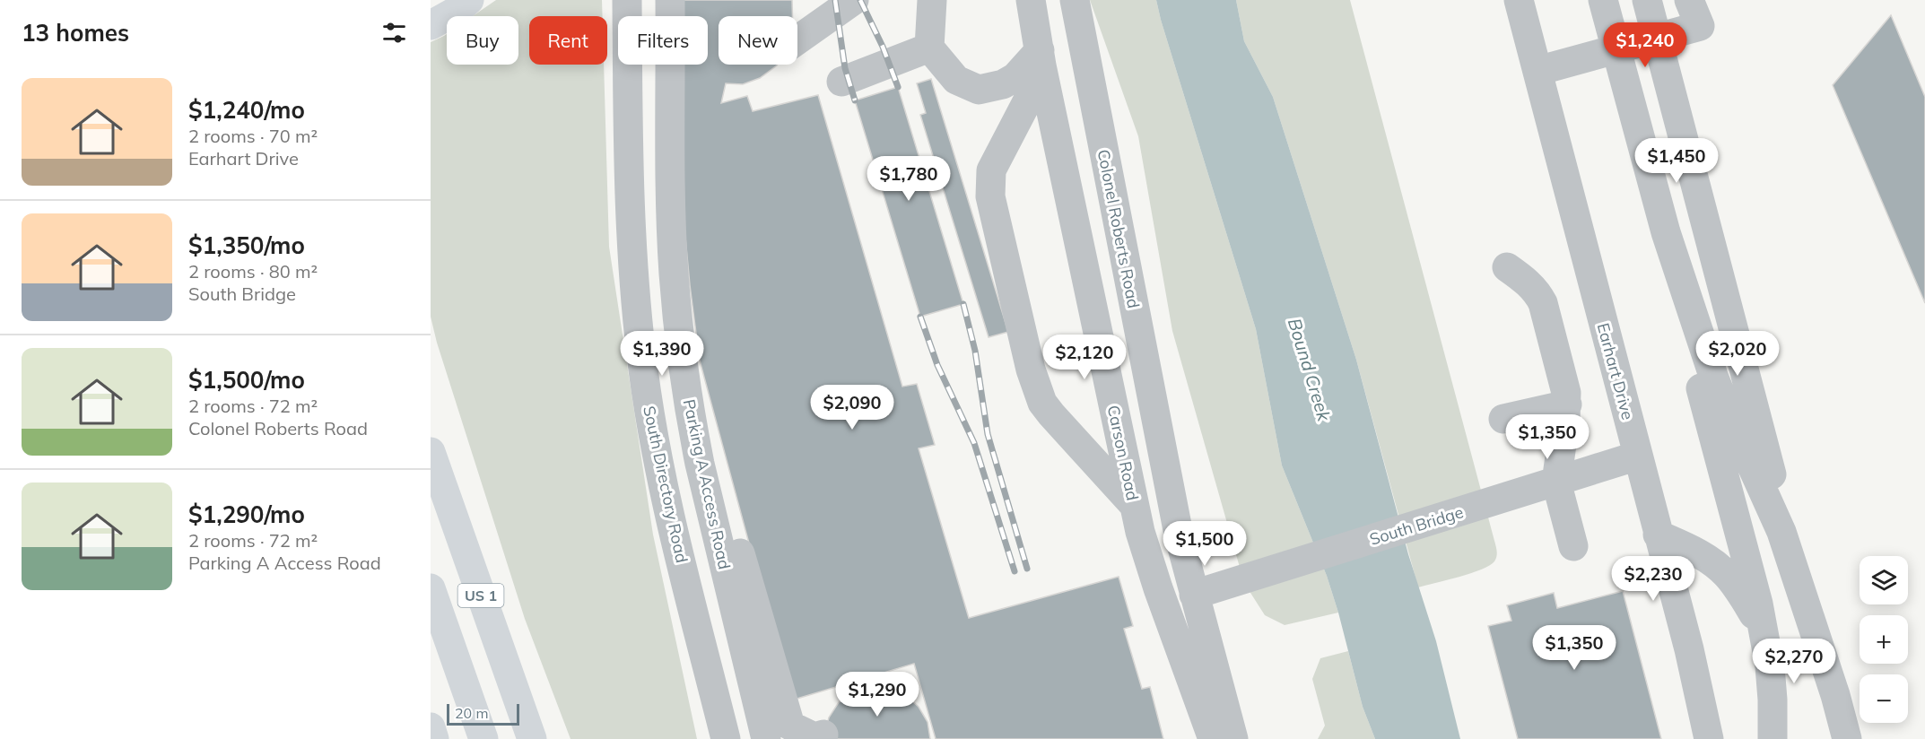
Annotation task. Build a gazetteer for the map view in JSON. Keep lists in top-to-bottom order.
{
  "streets": {
    "main road": ["US 1"],
    "street": [
      "Colonel Roberts Road",
      "Earhart Drive",
      "Carson Road",
      "South Directory Road",
      "Parking A Access Road",
      "South Bridge"
    ]
  },
  "crossings": [
    ["Colonel Roberts Road", "South Bridge"],
    ["Earhart Drive", "South Bridge"]
  ],
  "water": ["Bound Creek"],
  "scale_bar": "20 m",
  "page": {
    "heading": "13 homes",
    "chip": [
      "Buy",
      "Rent",
      "Filters",
      "New"
    ],
    "price": [
      "$1,240",
      "$1,450",
      "$1,780",
      "$1,390",
      "$2,020",
      "$2,120",
      "$2,090",
      "$1,350",
      "$1,500",
      "$2,230",
      "$1,350",
      "$2,270",
      "$1,290"
    ],
    "list": [
      {
        "name": "$1,240/mo",
        "note": "2 rooms · 70 m² · Earhart Drive"
      },
      {
        "name": "$1,350/mo",
        "note": "2 rooms · 80 m² · South Bridge"
      },
      {
        "name": "$1,500/mo",
        "note": "2 rooms · 72 m² · Colonel Roberts Road"
      },
      {
        "name": "$1,290/mo",
        "note": "2 rooms · 72 m² · Parking A Access Road"
      }
    ],
    "map_buttons": ["+", "−"],
    "scale": "20 m"
  }
}
